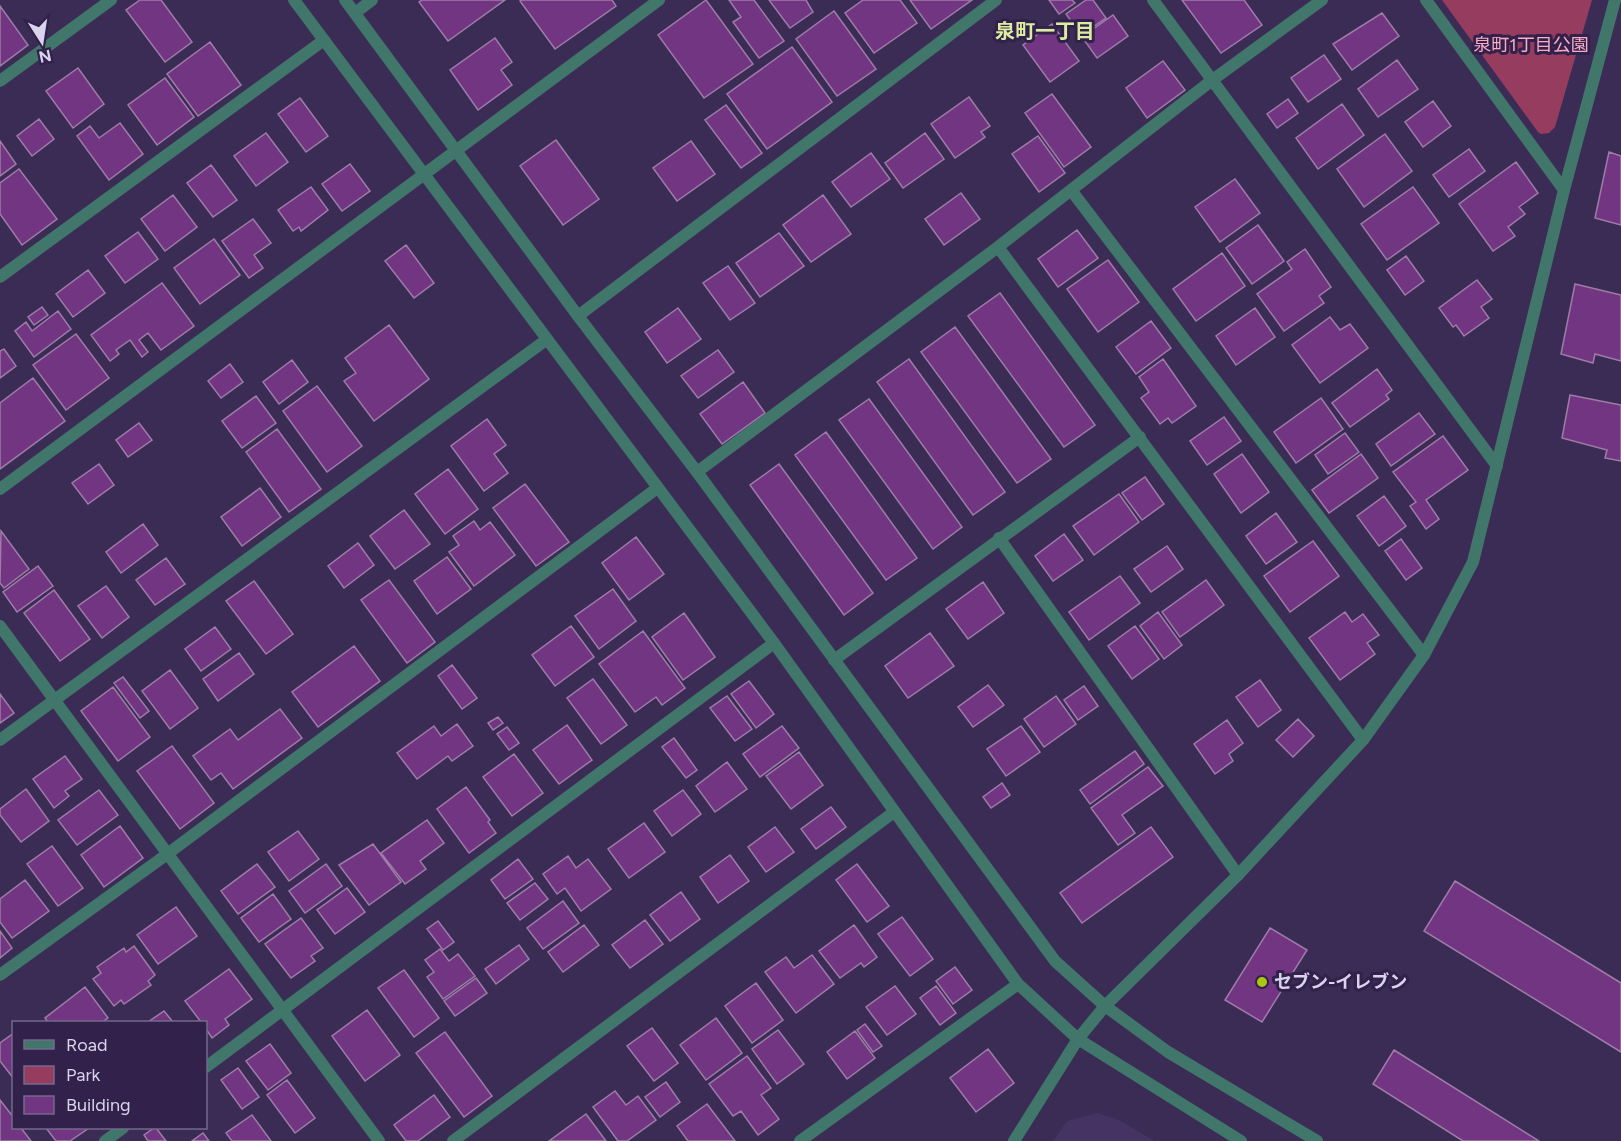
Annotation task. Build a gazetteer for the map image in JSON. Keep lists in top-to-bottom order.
{
  "districts": ["泉町一丁目"],
  "parks": ["泉町1丁目公園"],
  "places": ["セブン-イレブン"],
  "legend": ["Road", "Park", "Building"],
  "north": "bottom"
}
